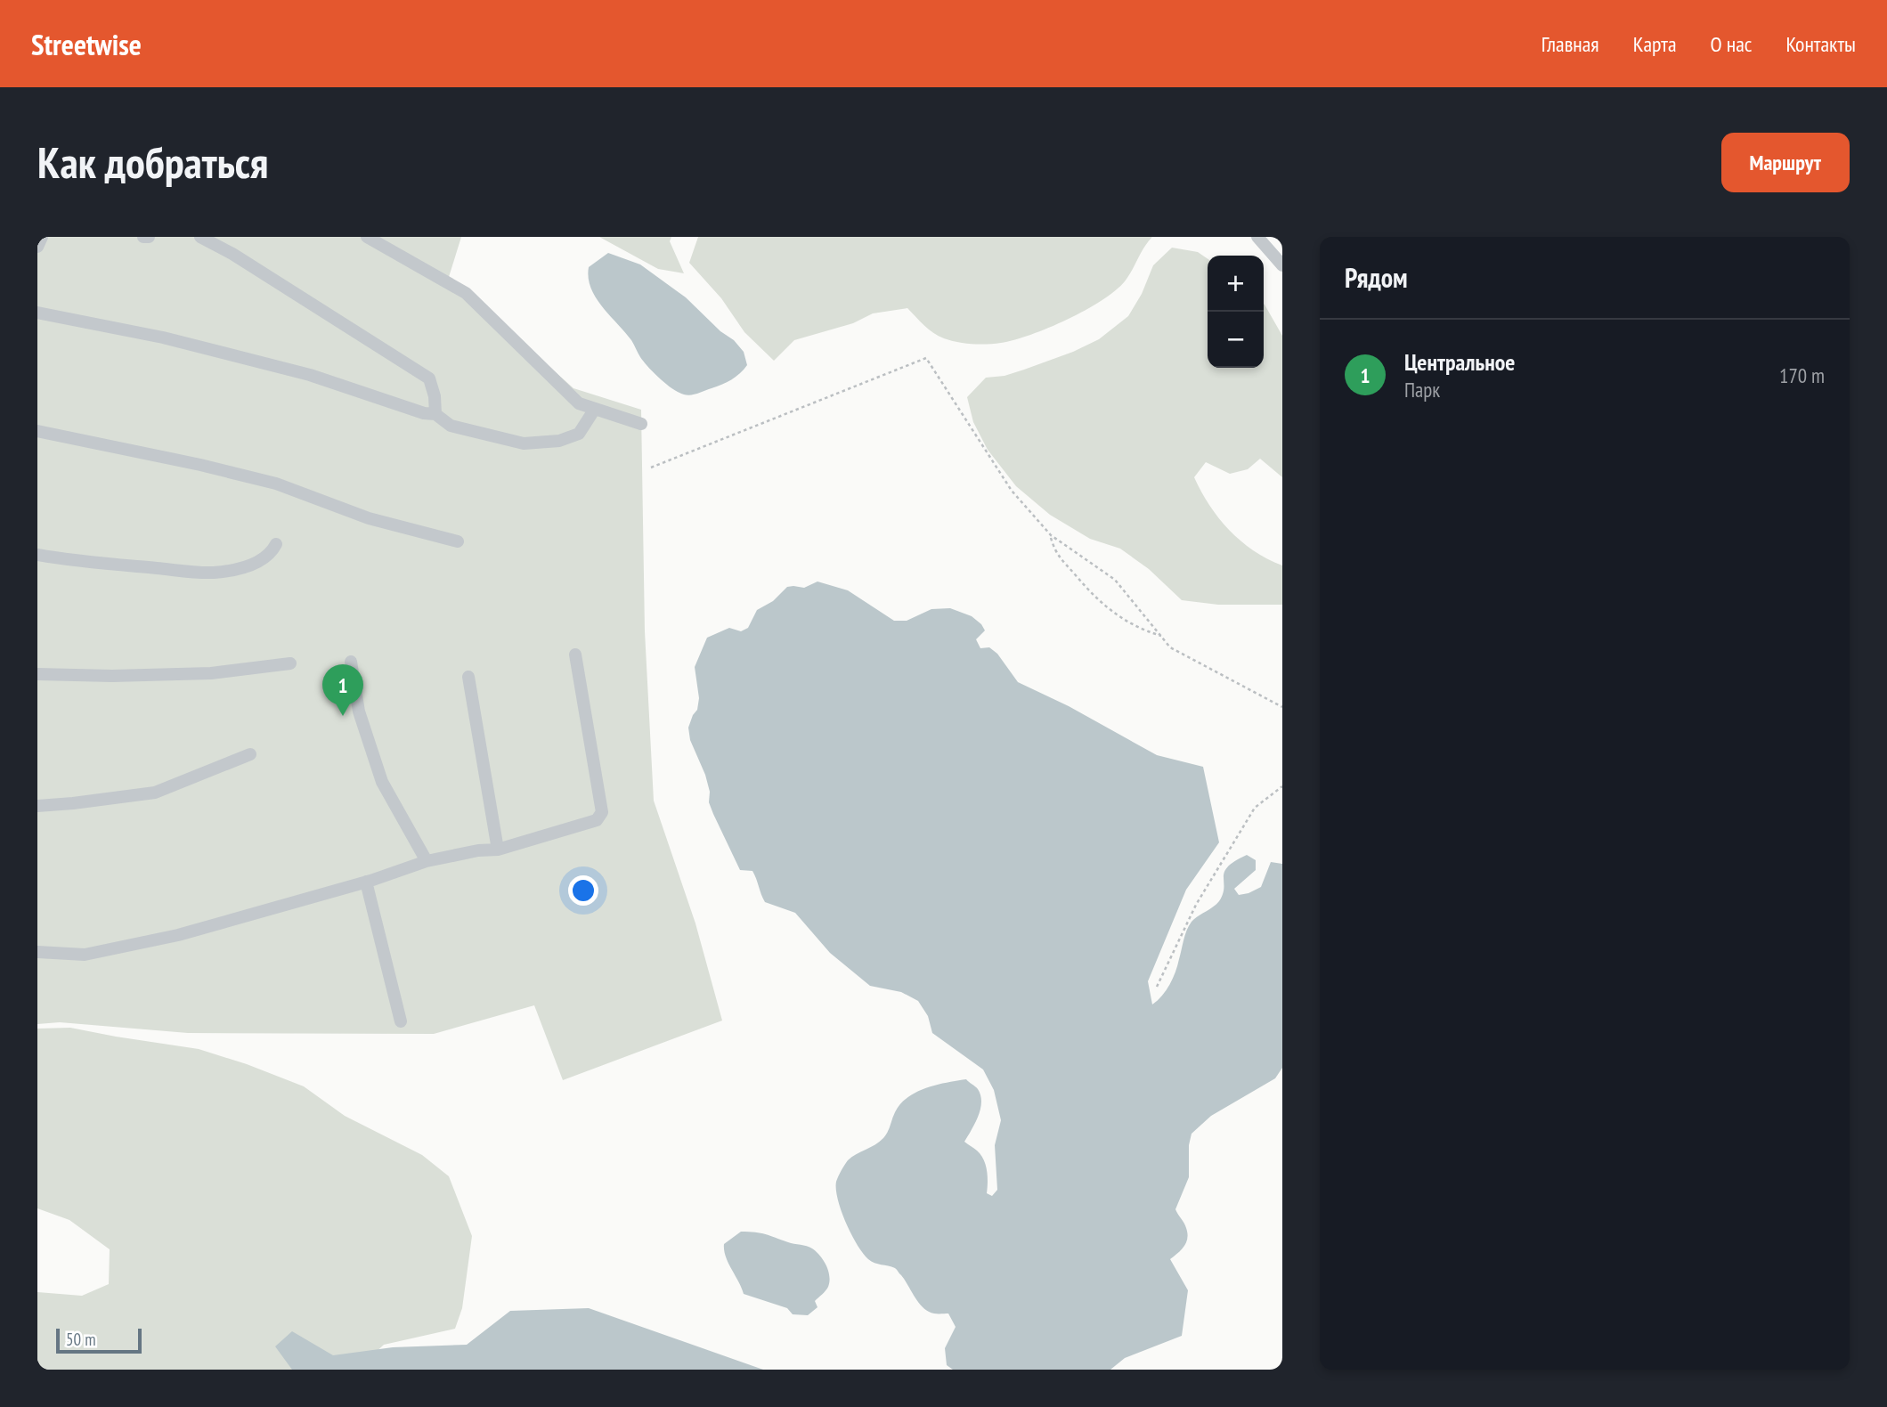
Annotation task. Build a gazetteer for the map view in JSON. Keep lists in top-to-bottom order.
{
  "scale_bar": "50 m",
  "page": {
    "header": "Streetwise",
    "nav": [
      "Главная",
      "Карта",
      "О нас",
      "Контакты"
    ],
    "buttons": "Маршрут",
    "title": "Как добраться",
    "heading": "Рядом",
    "map_buttons": ["+", "−"],
    "list": [
      {
        "mark": "1",
        "name": "Центральное",
        "note": "Парк",
        "value": "170 m"
      }
    ],
    "pins": "1",
    "scale": "50 m"
  }
}
